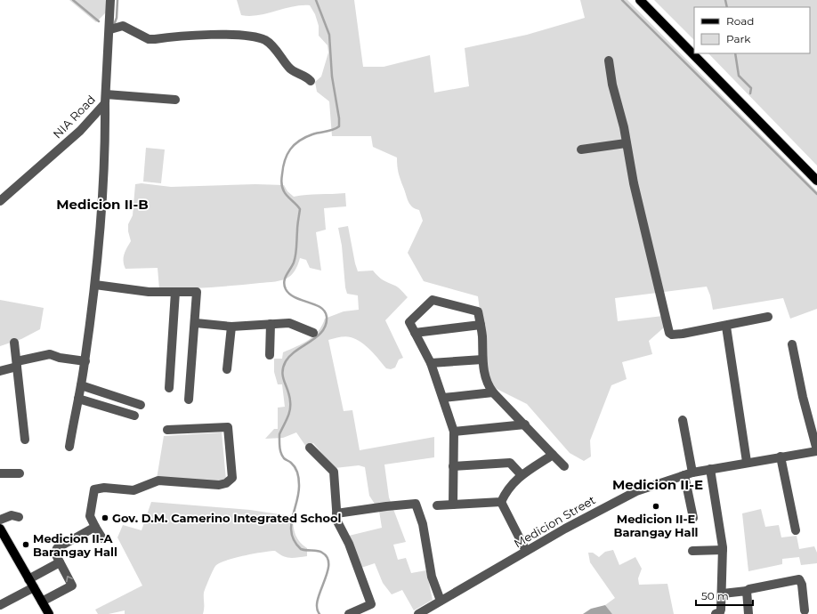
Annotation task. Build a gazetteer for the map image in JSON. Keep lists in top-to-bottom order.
{
  "streets": {
    "street": ["NIA Road", "Medicion Street"]
  },
  "districts": ["Medicion II-B", "Medicion II-E"],
  "places": ["Medicion II-E Barangay Hall", "Gov. D.M. Camerino Integrated School", "Medicion II-A Barangay Hall"],
  "legend": ["Road", "Park"],
  "scale_bar": "50 m"
}
